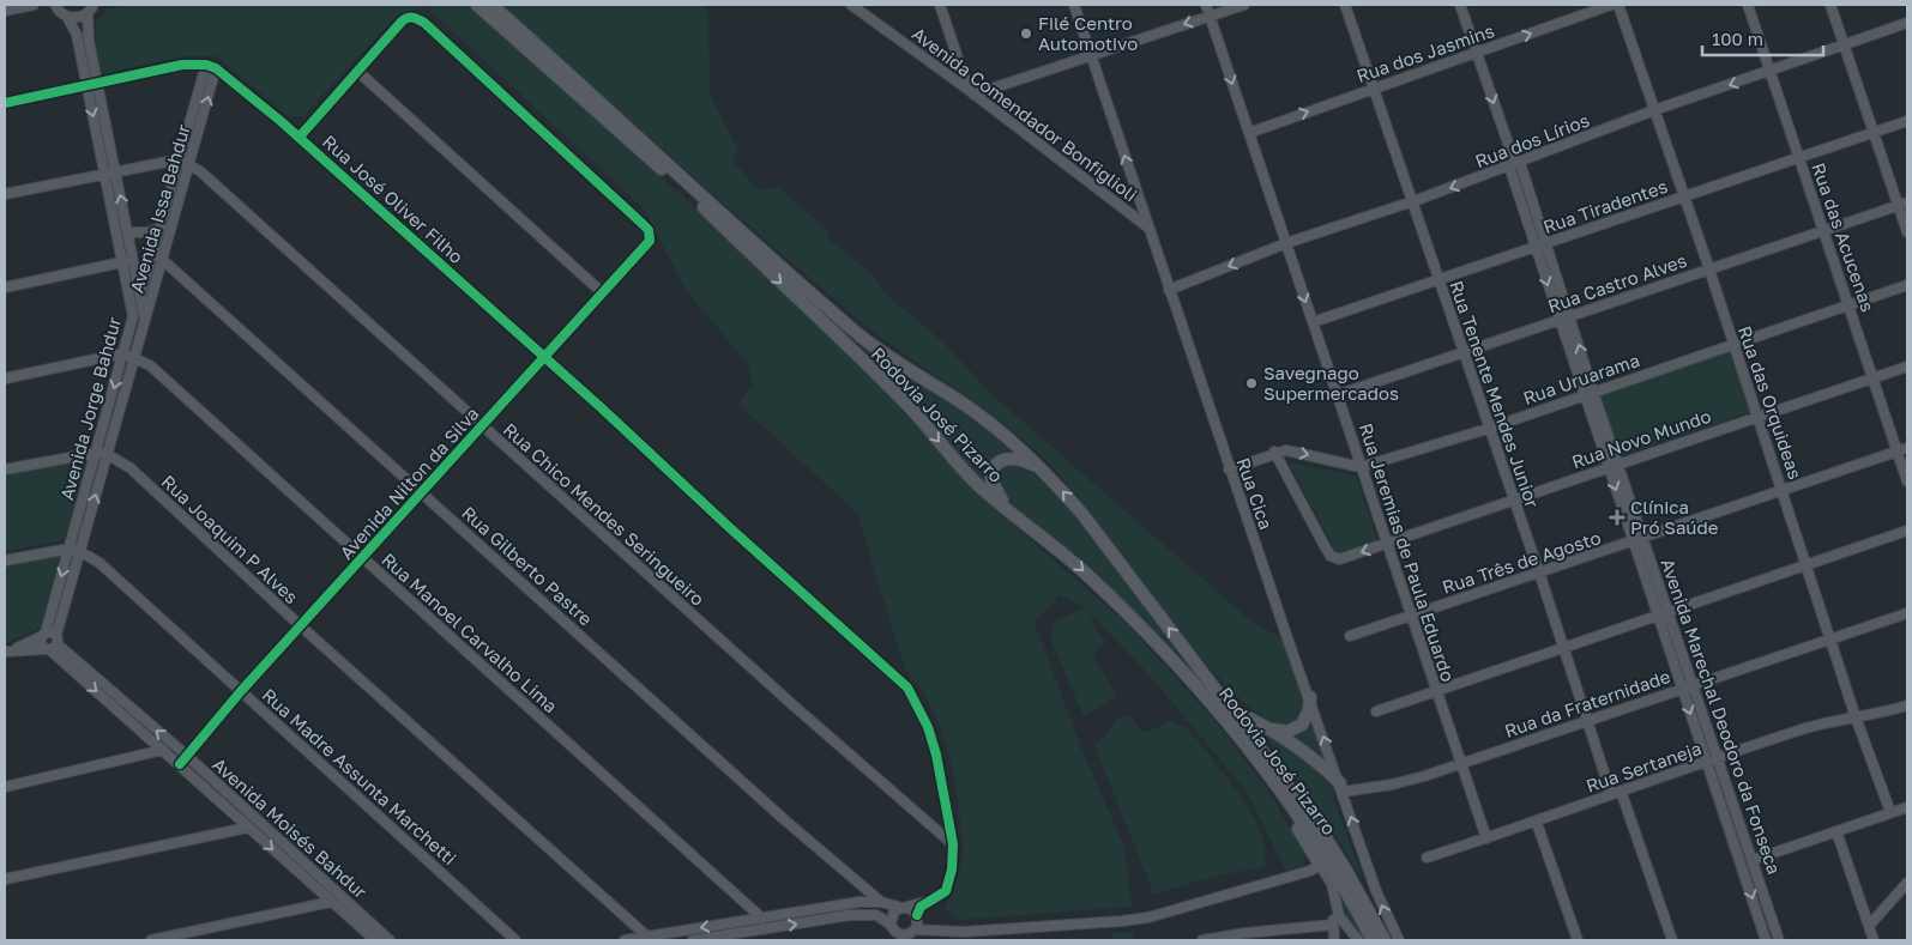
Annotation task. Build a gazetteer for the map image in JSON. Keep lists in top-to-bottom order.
{
  "streets": {
    "main road": ["Rodovia José Pizarro"],
    "street": [
      "Rua dos Jasmins",
      "Avenida Comendador Bonfiglioli",
      "Rua dos Lírios",
      "Rua José Oliver Filho",
      "Rua Tiradentes",
      "Avenida Issa Bahdur",
      "Rua das Acucenas",
      "Rua Castro Alves",
      "Rua Uruarama",
      "Rua Tenente Mendes Junior",
      "Rua das Orquideas",
      "Avenida Jorge Bahdur",
      "Rua Novo Mundo",
      "Avenida Nilton da Silva",
      "Rua Cica",
      "Rua Chico Mendes Seringueiro",
      "Rua Joaquim P Alves",
      "Rua Jeremias de Paula Eduardo",
      "Rua Três de Agosto",
      "Rua Gilberto Pastre",
      "Rua Manoel Carvalho Lima",
      "Rua da Fraternidade",
      "Avenida Marechal Deodoro da Fonseca",
      "Rua Sertaneja",
      "Rua Madre Assunta Marchetti",
      "Avenida Moisés Bahdur"
    ]
  },
  "crossings": [
    ["Rua dos Jasmins", "Rua Tenente Mendes Junior"],
    ["Rua dos Jasmins", "Rua Jeremias de Paula Eduardo"],
    ["Rua dos Jasmins", "Avenida Marechal Deodoro da Fonseca"],
    ["Avenida Comendador Bonfiglioli", "Rua Cica"],
    ["Rua dos Lírios", "Rua das Acucenas"],
    ["Rua dos Lírios", "Rua Tenente Mendes Junior"],
    ["Rua dos Lírios", "Rua das Orquideas"],
    ["Rua dos Lírios", "Rua Cica"],
    ["Rua dos Lírios", "Rua Jeremias de Paula Eduardo"],
    ["Rua dos Lírios", "Avenida Marechal Deodoro da Fonseca"],
    ["Rua José Oliver Filho", "Avenida Issa Bahdur"],
    ["Rua José Oliver Filho", "Avenida Nilton da Silva"],
    ["Rua José Oliver Filho", "Rua Chico Mendes Seringueiro"],
    ["Rua Tiradentes", "Rua das Acucenas"],
    ["Rua Tiradentes", "Rua Tenente Mendes Junior"],
    ["Rua Tiradentes", "Rua das Orquideas"],
    ["Rua Tiradentes", "Rua Jeremias de Paula Eduardo"],
    ["Rua Tiradentes", "Avenida Marechal Deodoro da Fonseca"],
    ["Avenida Issa Bahdur", "Avenida Jorge Bahdur"],
    ["Avenida Issa Bahdur", "Rua Chico Mendes Seringueiro"],
    ["Avenida Issa Bahdur", "Rua Joaquim P Alves"],
    ["Avenida Issa Bahdur", "Rua Gilberto Pastre"],
    ["Avenida Issa Bahdur", "Rua Manoel Carvalho Lima"],
    ["Avenida Issa Bahdur", "Rua Madre Assunta Marchetti"],
    ["Avenida Issa Bahdur", "Avenida Moisés Bahdur"],
    ["Rua das Acucenas", "Rua Castro Alves"],
    ["Rua das Acucenas", "Rua Uruarama"],
    ["Rua das Acucenas", "Rua Novo Mundo"],
    ["Rua das Acucenas", "Rua Três de Agosto"],
    ["Rua Castro Alves", "Rua Tenente Mendes Junior"],
    ["Rua Castro Alves", "Rua das Orquideas"],
    ["Rua Castro Alves", "Rua Jeremias de Paula Eduardo"],
    ["Rua Castro Alves", "Avenida Marechal Deodoro da Fonseca"],
    ["Rua Uruarama", "Rua Tenente Mendes Junior"],
    ["Rua Uruarama", "Rua das Orquideas"],
    ["Rua Uruarama", "Rua Novo Mundo"],
    ["Rua Uruarama", "Rua Cica"],
    ["Rua Uruarama", "Rua Jeremias de Paula Eduardo"],
    ["Rua Uruarama", "Avenida Marechal Deodoro da Fonseca"],
    ["Rua Tenente Mendes Junior", "Rua Novo Mundo"],
    ["Rua Tenente Mendes Junior", "Rua Três de Agosto"],
    ["Rua Tenente Mendes Junior", "Rua da Fraternidade"],
    ["Rua Tenente Mendes Junior", "Rua Sertaneja"],
    ["Rua das Orquideas", "Rua Novo Mundo"],
    ["Rua das Orquideas", "Rua Três de Agosto"],
    ["Rua das Orquideas", "Rua da Fraternidade"],
    ["Rua das Orquideas", "Rua Sertaneja"],
    ["Avenida Jorge Bahdur", "Rua Manoel Carvalho Lima"],
    ["Avenida Jorge Bahdur", "Rua Madre Assunta Marchetti"],
    ["Rua Novo Mundo", "Rua Jeremias de Paula Eduardo"],
    ["Rua Novo Mundo", "Avenida Marechal Deodoro da Fonseca"],
    ["Avenida Nilton da Silva", "Rua Chico Mendes Seringueiro"],
    ["Avenida Nilton da Silva", "Rua Joaquim P Alves"],
    ["Avenida Nilton da Silva", "Rua Gilberto Pastre"],
    ["Avenida Nilton da Silva", "Rua Manoel Carvalho Lima"],
    ["Avenida Nilton da Silva", "Rua Madre Assunta Marchetti"],
    ["Avenida Nilton da Silva", "Avenida Moisés Bahdur"],
    ["Rua Cica", "Rua da Fraternidade"],
    ["Rua Jeremias de Paula Eduardo", "Rua Três de Agosto"],
    ["Rua Jeremias de Paula Eduardo", "Rua da Fraternidade"],
    ["Rua Jeremias de Paula Eduardo", "Rua Sertaneja"],
    ["Rua Três de Agosto", "Avenida Marechal Deodoro da Fonseca"],
    ["Rua da Fraternidade", "Avenida Marechal Deodoro da Fonseca"],
    ["Avenida Marechal Deodoro da Fonseca", "Rua Sertaneja"]
  ],
  "one_way": ["Rua dos Jasmins", "Rua dos Lírios"],
  "places": {
    "other": ["Filé Centro Automotivo", "Savegnago Supermercados"],
    "health": ["Clínica Pró Saúde"]
  },
  "scale_bar": "100 m"
}
